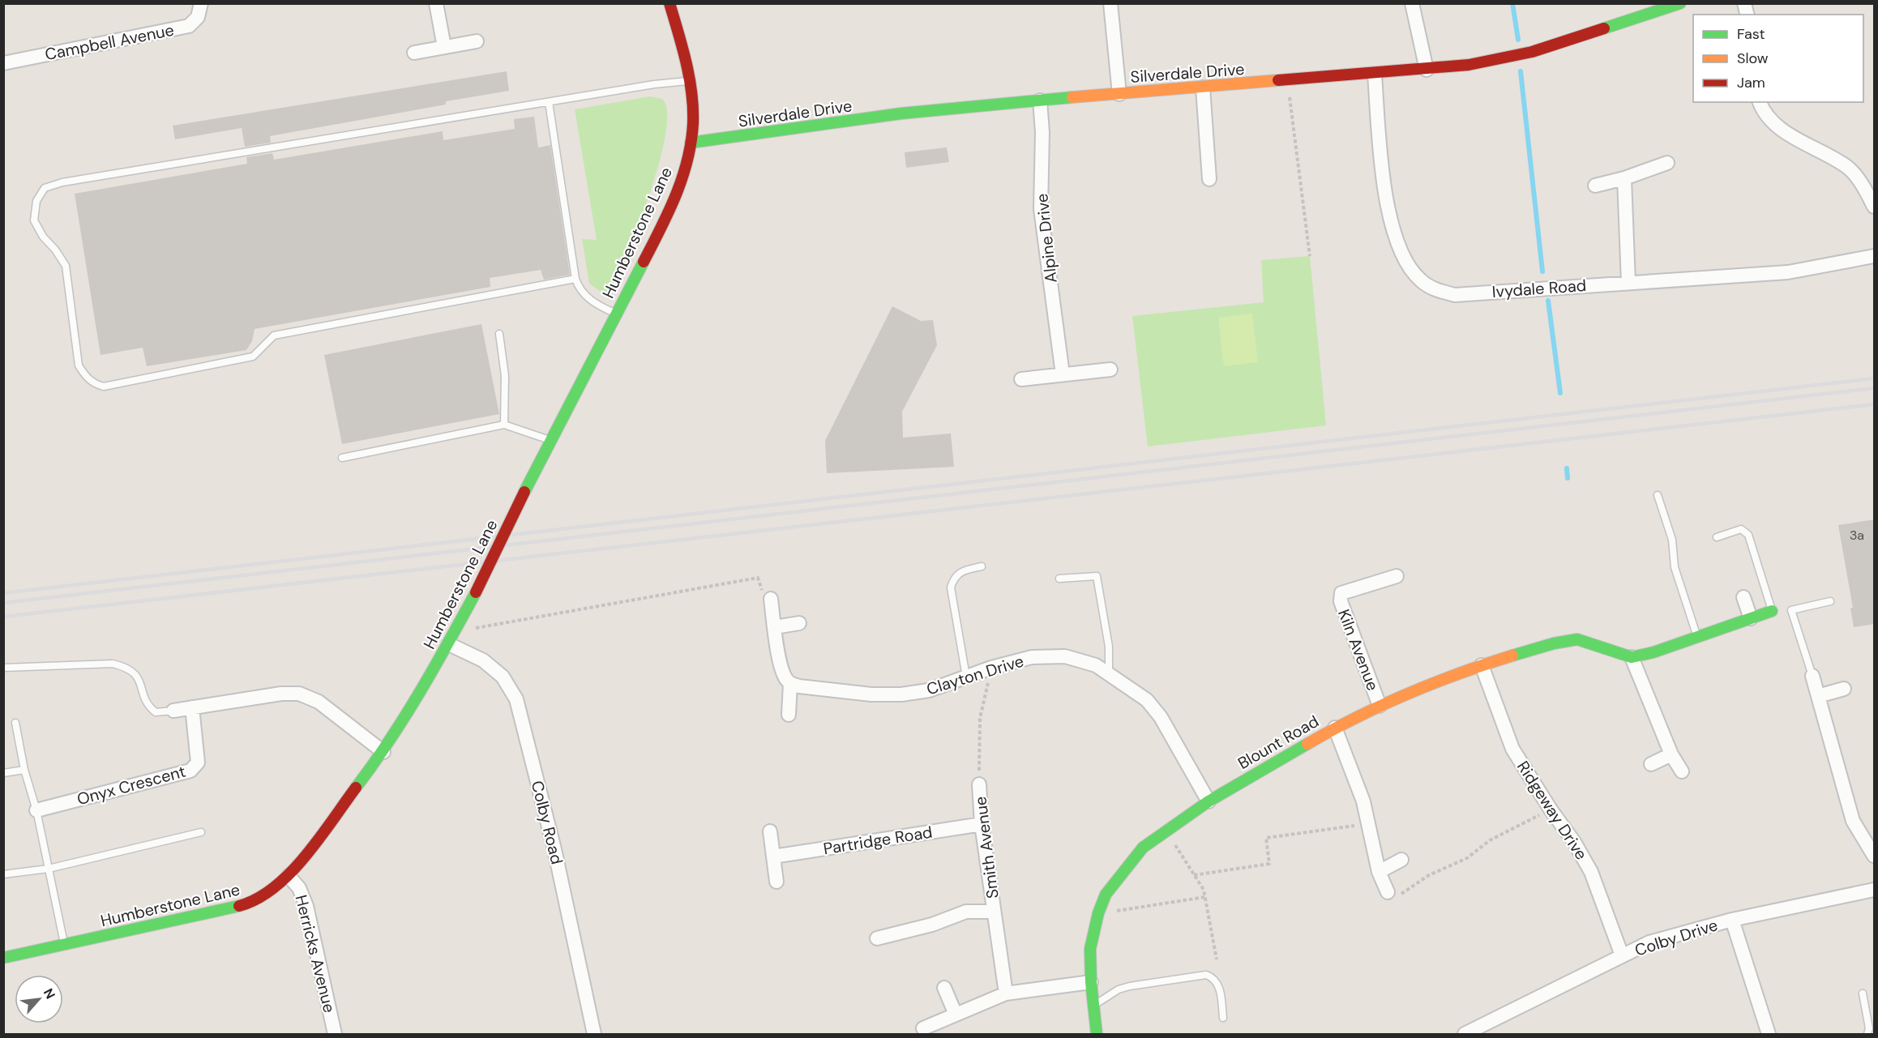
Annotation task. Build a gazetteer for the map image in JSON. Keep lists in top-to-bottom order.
{
  "streets": {
    "street": [
      "Campbell Avenue",
      "Silverdale Drive",
      "Humberstone Lane",
      "Alpine Drive",
      "Ivydale Road",
      "Kiln Avenue",
      "Clayton Drive",
      "Blount Road",
      "Onyx Crescent",
      "Ridgeway Drive",
      "Colby Road",
      "Partridge Road",
      "Smith Avenue",
      "Colby Drive",
      "Herricks Avenue"
    ]
  },
  "crossings": [
    ["Silverdale Drive", "Humberstone Lane"],
    ["Silverdale Drive", "Alpine Drive"],
    ["Silverdale Drive", "Ivydale Road"],
    ["Humberstone Lane", "Colby Road"],
    ["Humberstone Lane", "Herricks Avenue"],
    ["Kiln Avenue", "Blount Road"],
    ["Clayton Drive", "Blount Road"],
    ["Blount Road", "Ridgeway Drive"],
    ["Ridgeway Drive", "Colby Drive"],
    ["Partridge Road", "Smith Avenue"]
  ],
  "house_numbers": ["3a"],
  "legend": ["Fast", "Slow", "Jam"],
  "north": "top right"
}
